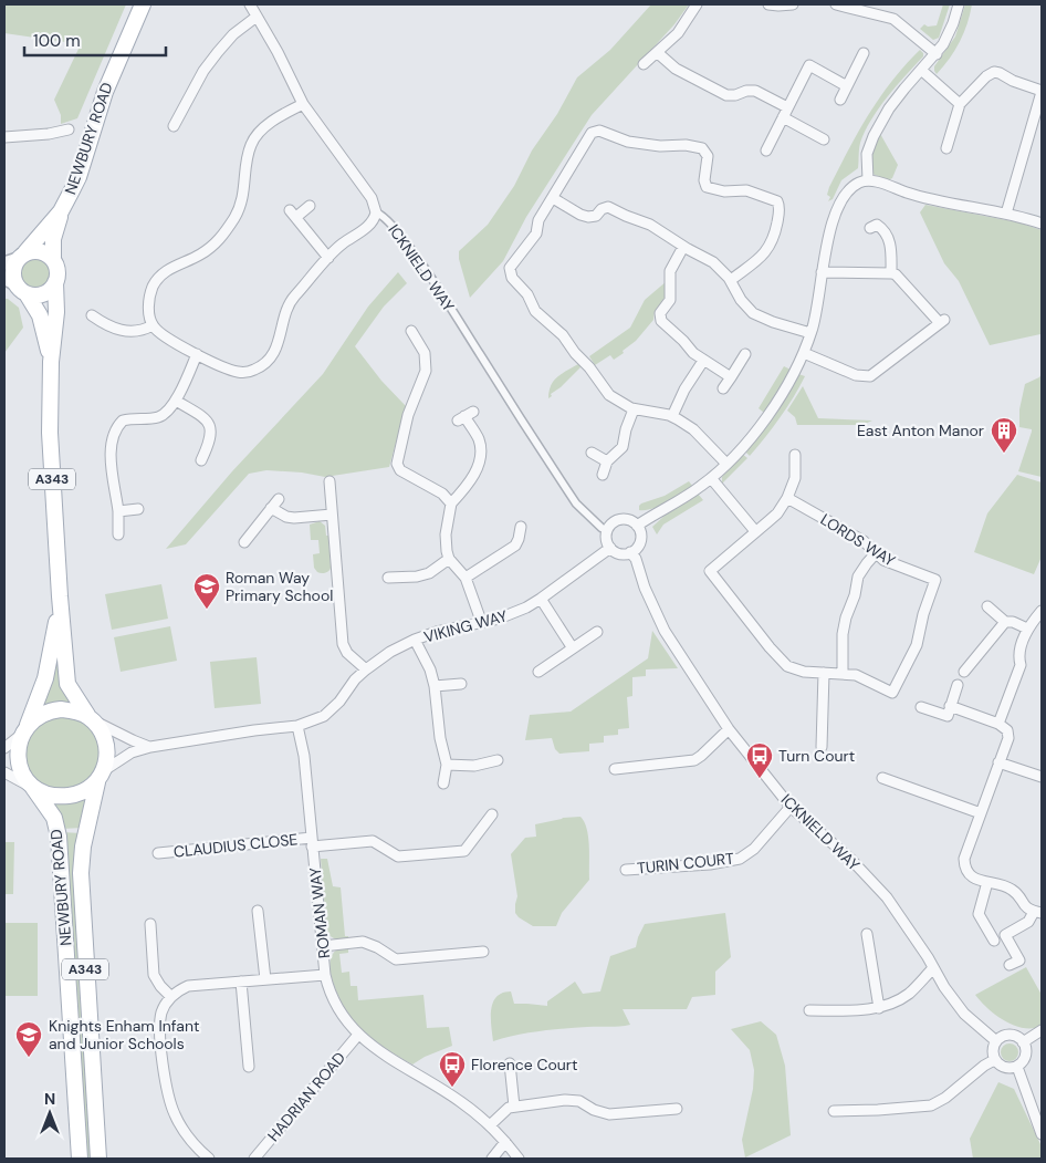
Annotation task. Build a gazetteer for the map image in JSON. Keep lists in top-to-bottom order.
{
  "streets": {
    "main road": ["NEWBURY ROAD", "A343"],
    "street": [
      "ICKNIELD WAY",
      "LORDS WAY",
      "VIKING WAY",
      "CLAUDIUS CLOSE",
      "TURIN COURT",
      "ROMAN WAY",
      "HADRIAN ROAD"
    ]
  },
  "crossings": [
    ["NEWBURY ROAD", "A343"],
    ["ICKNIELD WAY", "VIKING WAY"],
    ["ICKNIELD WAY", "TURIN COURT"],
    ["VIKING WAY", "ROMAN WAY"],
    ["CLAUDIUS CLOSE", "ROMAN WAY"],
    ["ROMAN WAY", "HADRIAN ROAD"]
  ],
  "places": {
    "building": ["East Anton Manor"],
    "school or university": ["Roman Way Primary School", "Knights Enham Infant and Junior Schools"],
    "bus stop": ["Turn Court", "Florence Court"]
  },
  "scale_bar": "100 m",
  "north": "top"
}
